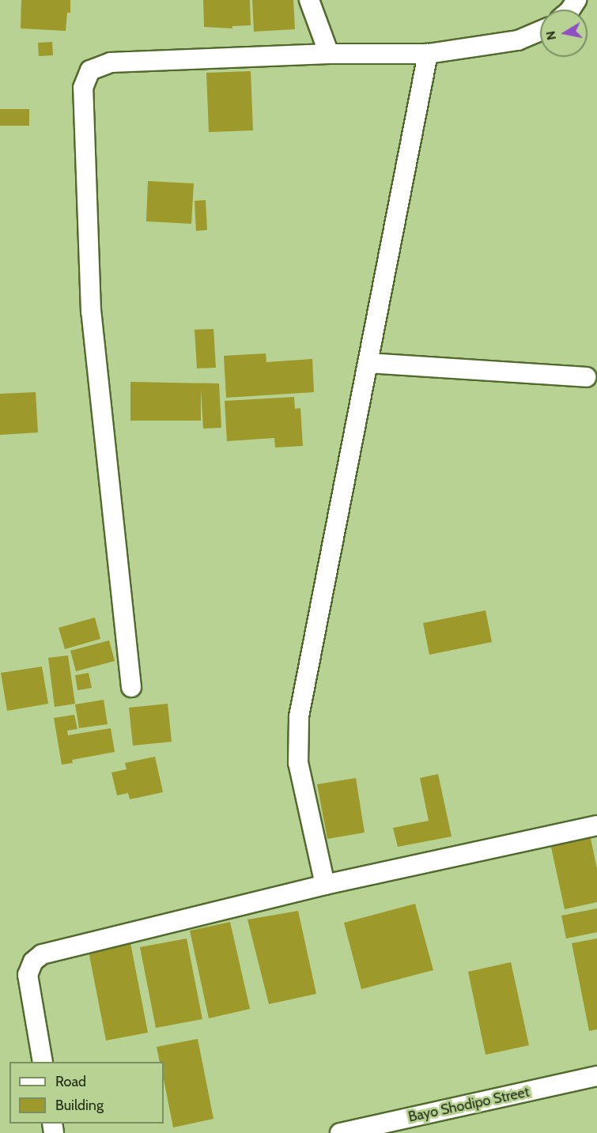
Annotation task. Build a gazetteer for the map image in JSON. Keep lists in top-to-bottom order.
{
  "streets": {
    "street": ["Bayo Shodipo Street"]
  },
  "legend": ["Road", "Building"],
  "north": "left"
}
